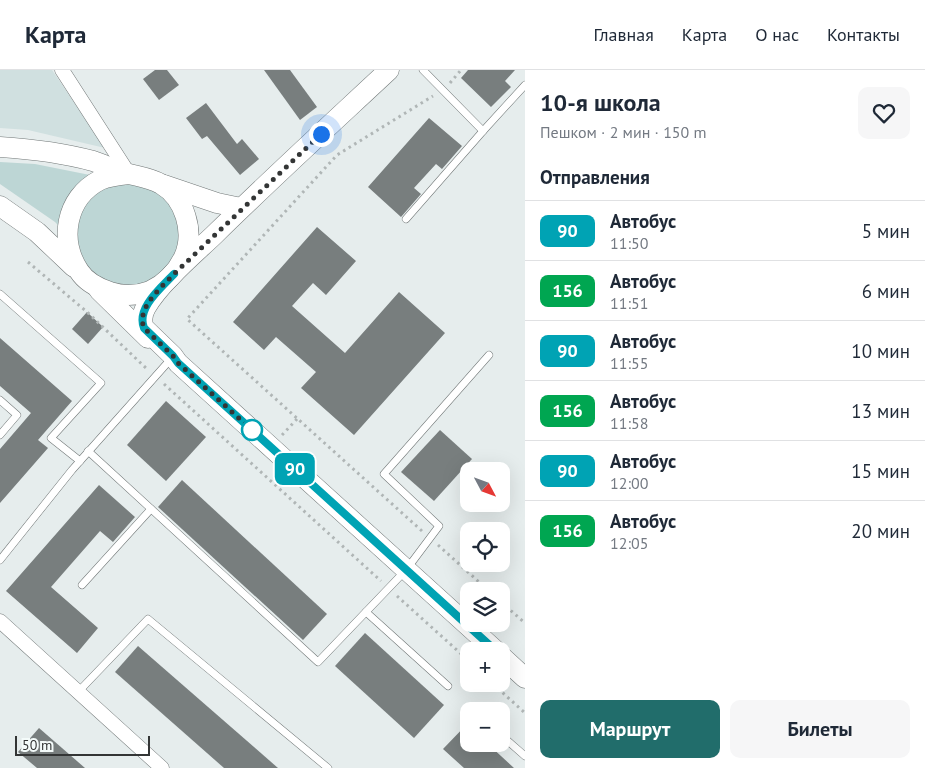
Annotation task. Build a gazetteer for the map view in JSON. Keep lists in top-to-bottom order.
{
  "lines": ["bus line 90"],
  "scale_bar": "50 m",
  "north": "bottom right",
  "page": {
    "header": "Карта",
    "nav": [
      "Главная",
      "Карта",
      "О нас",
      "Контакты"
    ],
    "on_map": "90",
    "heading": [
      ["10-я школа", "Пешком · 2 мин · 150 m"],
      "Отправления"
    ],
    "list": [
      {
        "mark": "90",
        "name": "Автобус",
        "note": "11:50",
        "value": "5 мин"
      },
      {
        "mark": "156",
        "name": "Автобус",
        "note": "11:51",
        "value": "6 мин"
      },
      {
        "mark": "90",
        "name": "Автобус",
        "note": "11:55",
        "value": "10 мин"
      },
      {
        "mark": "156",
        "name": "Автобус",
        "note": "11:58",
        "value": "13 мин"
      },
      {
        "mark": "90",
        "name": "Автобус",
        "note": "12:00",
        "value": "15 мин"
      },
      {
        "mark": "156",
        "name": "Автобус",
        "note": "12:05",
        "value": "20 мин"
      }
    ],
    "map_buttons": ["+", "−"],
    "buttons": ["Маршрут", "Билеты"],
    "scale": "50 m"
  }
}
